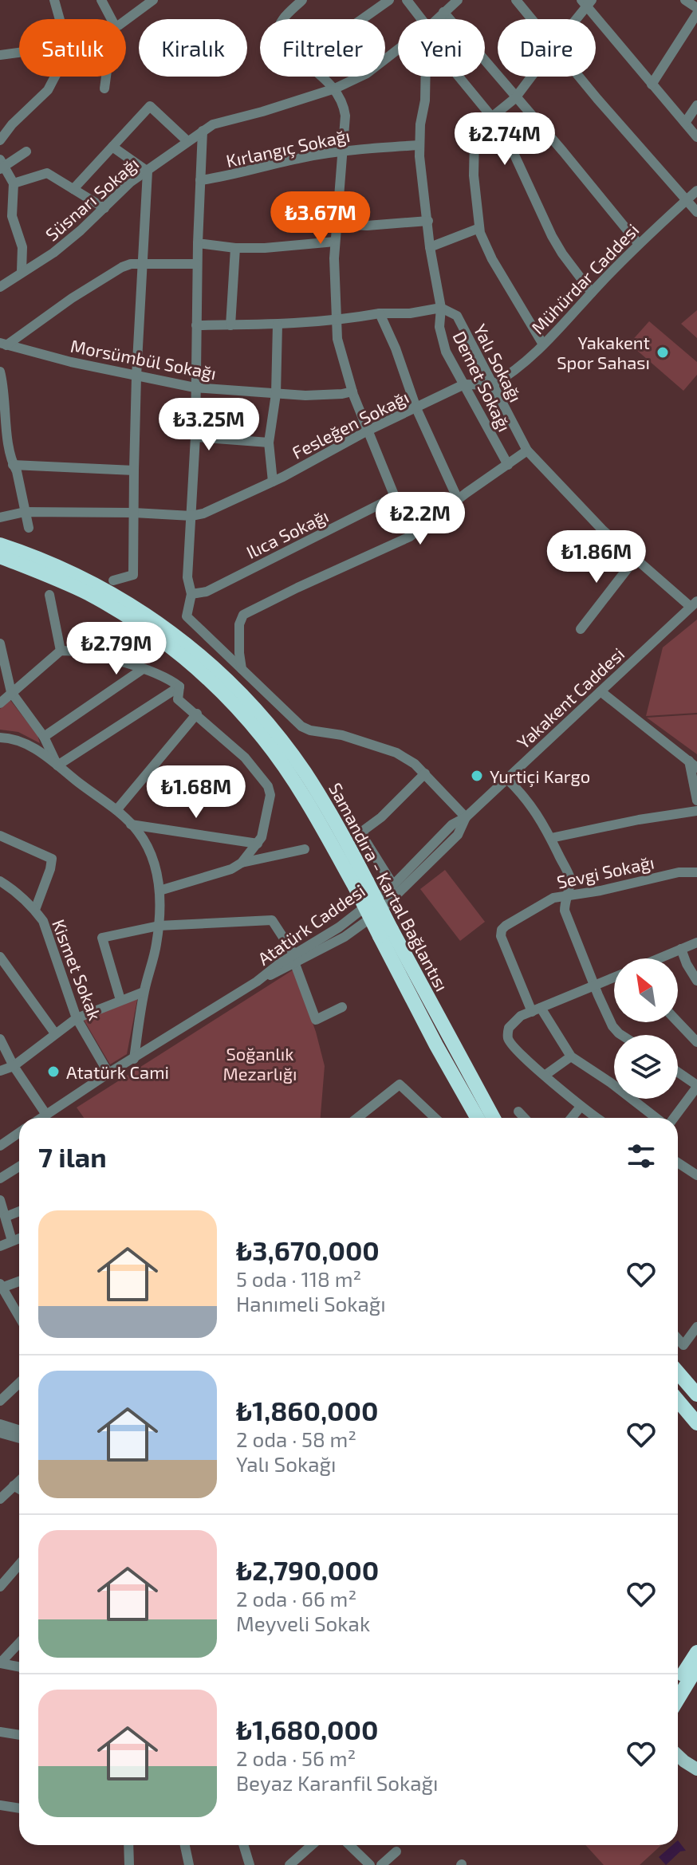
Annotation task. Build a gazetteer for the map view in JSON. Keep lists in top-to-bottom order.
{
  "streets": {
    "highway": ["Samandıra - Kartal Bağlantısı"],
    "street": [
      "Kırlangıç Sokağı",
      "Süsnarı Sokağı",
      "Mühürdar Caddesi",
      "Morsümbül Sokağı",
      "Yalı Sokağı",
      "Demet Sokağı",
      "Fesleğen Sokağı",
      "Ilıca Sokağı",
      "Yakakent Caddesi",
      "Sevgi Sokağı",
      "Atatürk Caddesi",
      "Kismet Sokak"
    ]
  },
  "crossings": [
    ["Mühürdar Caddesi", "Yalı Sokağı"],
    ["Mühürdar Caddesi", "Fesleğen Sokağı"],
    ["Yalı Sokağı", "Demet Sokağı"],
    ["Yalı Sokağı", "Fesleğen Sokağı"],
    ["Yalı Sokağı", "Yakakent Caddesi"],
    ["Demet Sokağı", "Fesleğen Sokağı"],
    ["Yakakent Caddesi", "Atatürk Caddesi"],
    ["Atatürk Caddesi", "Kismet Sokak"]
  ],
  "parks": ["Soğanlık Mezarlığı"],
  "places": ["Yakakent Spor Sahası", "Yurtiçi Kargo", "Atatürk Cami"],
  "north": "top left",
  "page": {
    "chip": [
      "Satılık",
      "Kiralık",
      "Filtreler",
      "Yeni",
      "Daire"
    ],
    "price": [
      "₺2.74M",
      "₺3.67M",
      "₺3.25M",
      "₺2.2M",
      "₺1.86M",
      "₺2.79M",
      "₺1.68M"
    ],
    "heading": "7 ilan",
    "list": [
      {
        "name": "₺3,670,000",
        "note": "5 oda · 118 m² · Hanımeli Sokağı"
      },
      {
        "name": "₺1,860,000",
        "note": "2 oda · 58 m² · Yalı Sokağı"
      },
      {
        "name": "₺2,790,000",
        "note": "2 oda · 66 m² · Meyveli Sokak"
      },
      {
        "name": "₺1,680,000",
        "note": "2 oda · 56 m² · Beyaz Karanfil Sokağı"
      }
    ]
  }
}
